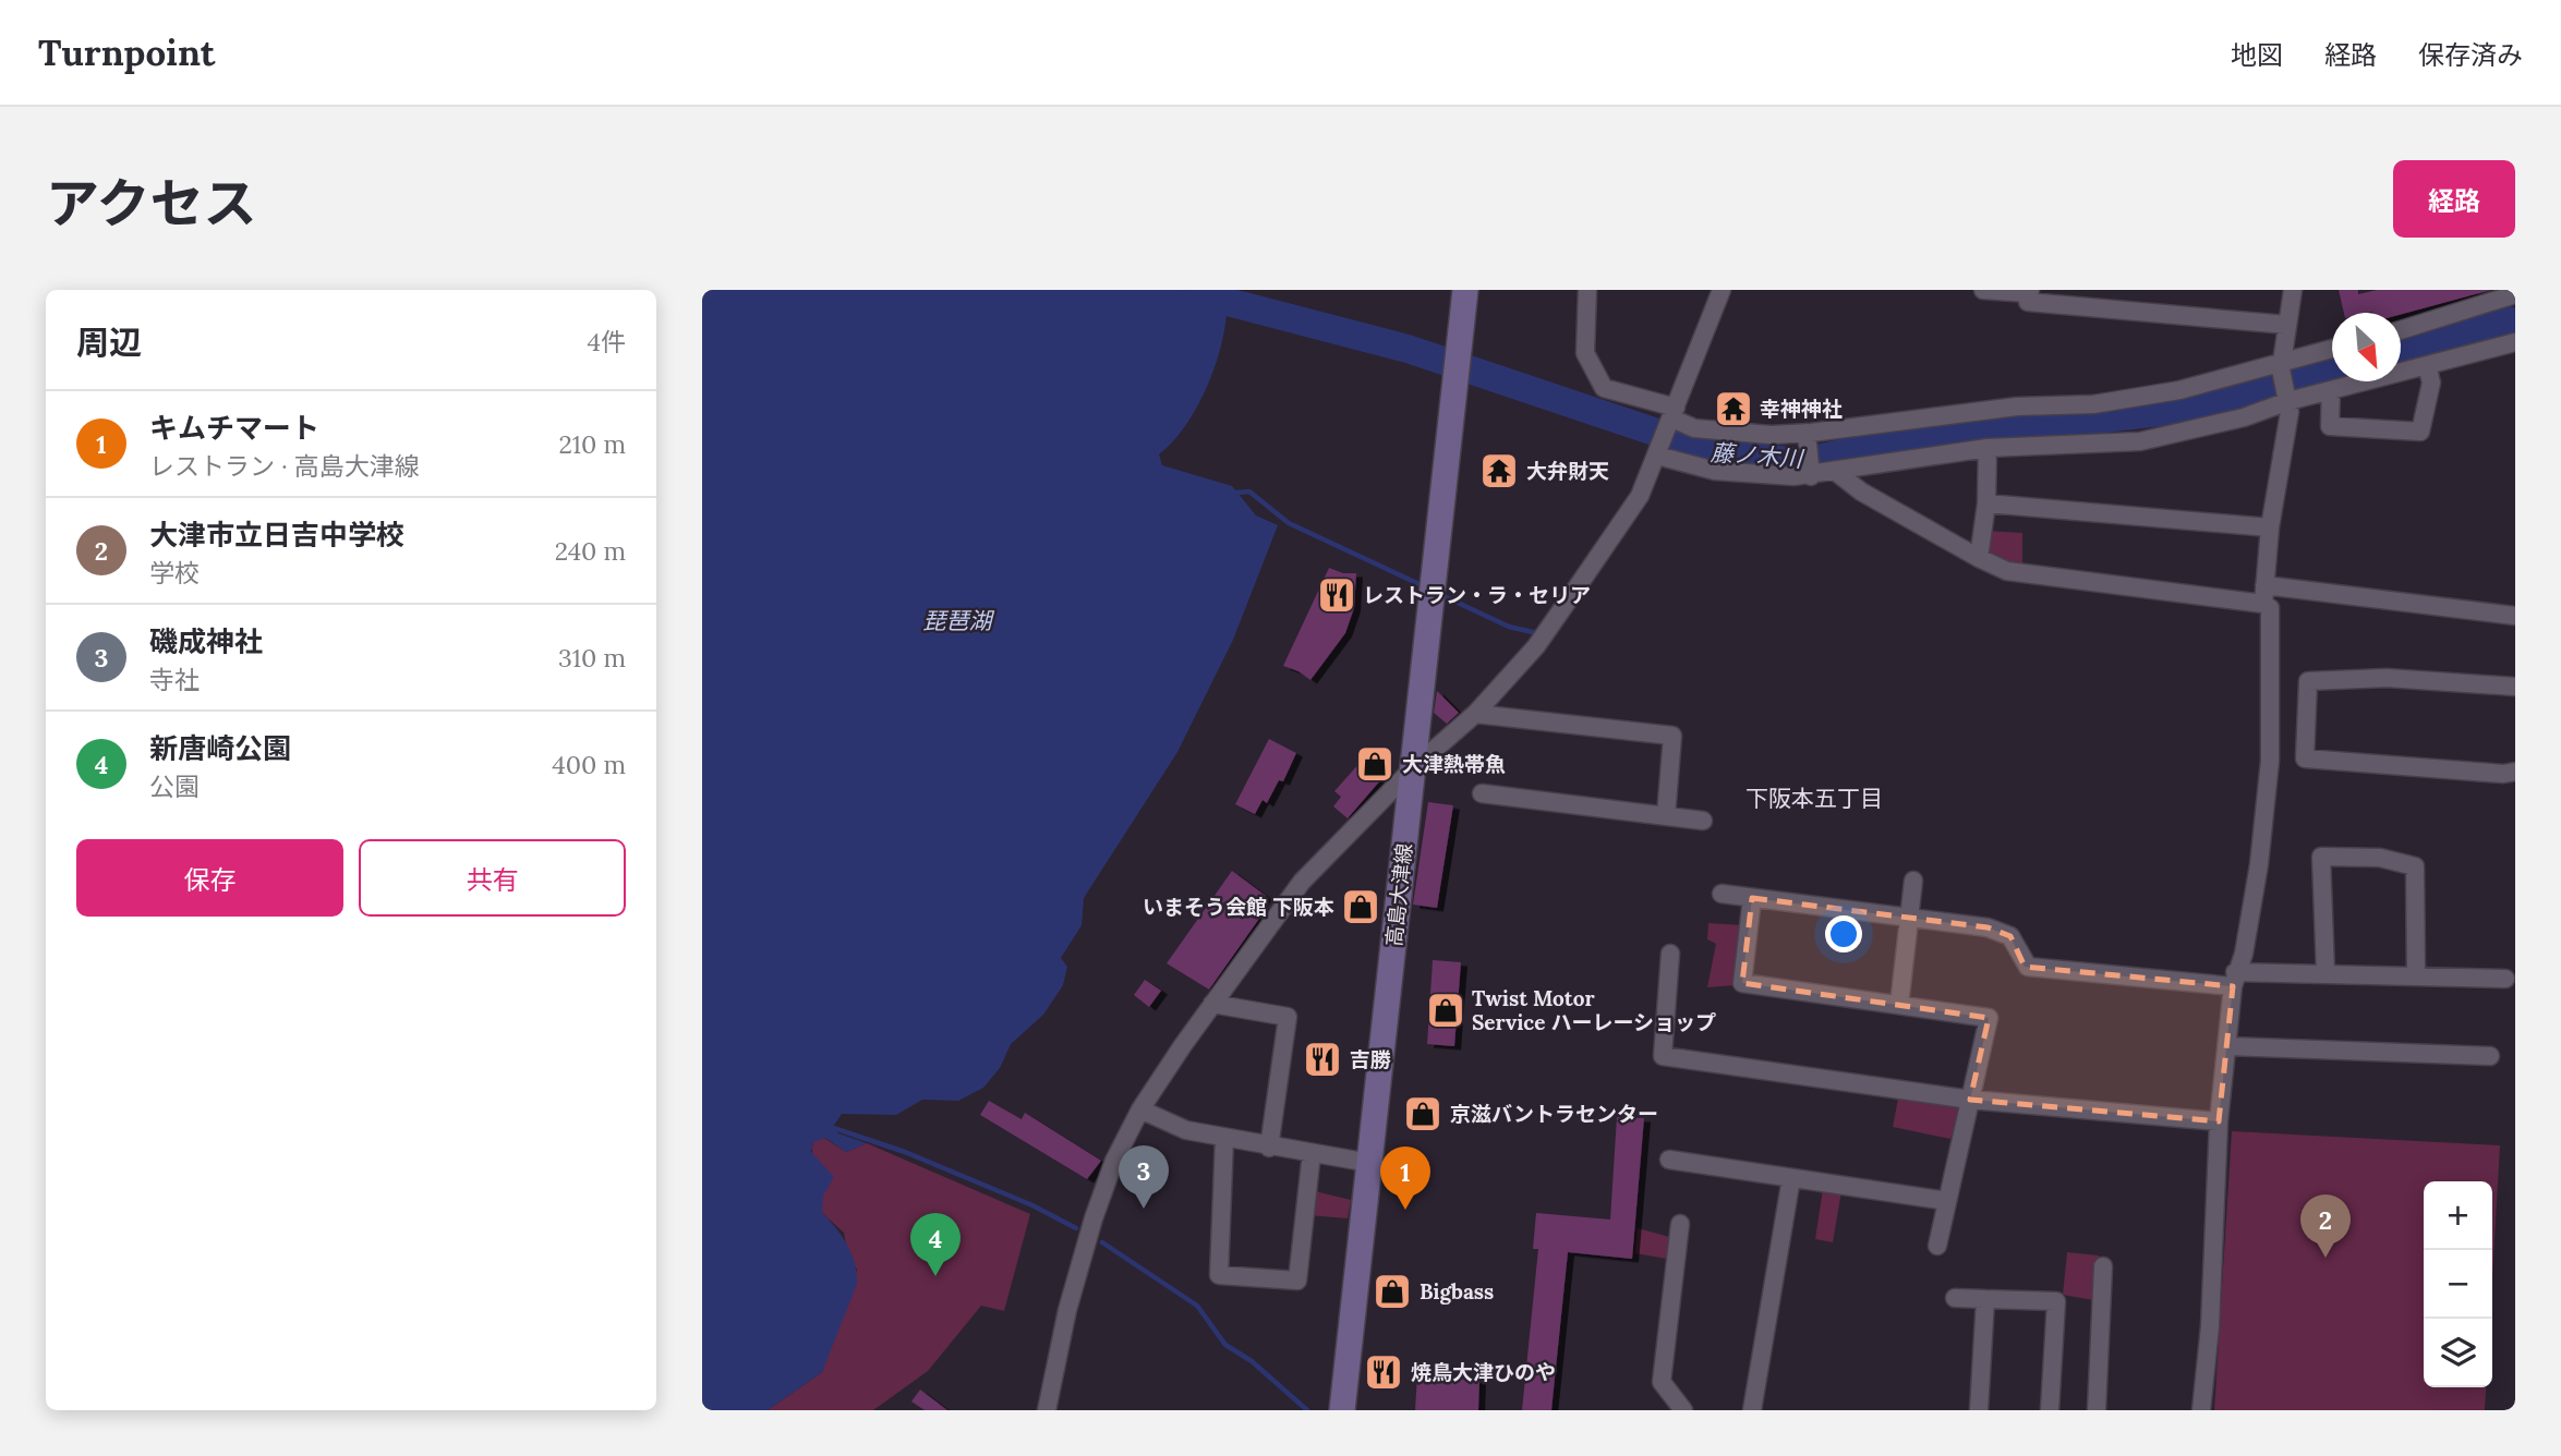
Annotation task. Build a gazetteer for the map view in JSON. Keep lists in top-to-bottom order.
{
  "streets": {
    "main road": ["高島大津線"]
  },
  "districts": ["下阪本五丁目"],
  "water": ["藤ノ木川", "琵琶湖"],
  "places": {
    "temple": ["幸神神社", "大弁財天"],
    "restaurant": ["レストラン・ラ・セリア", "吉勝", "焼鳥大津ひのや"],
    "shop": [
      "大津熱帯魚",
      "いまそう会館 下阪本",
      "Twist Motor Service ハーレーショップ",
      "京滋バントラセンター",
      "Bigbass"
    ]
  },
  "north": "bottom right",
  "page": {
    "header": "Turnpoint",
    "nav": ["地図", "経路", "保存済み"],
    "title": "アクセス",
    "buttons": [
      "経路",
      ["保存", "共有"]
    ],
    "heading": ["周辺", "4件"],
    "list": [
      {
        "mark": "1",
        "name": "キムチマート",
        "note": "レストラン · 高島大津線",
        "value": "210 m"
      },
      {
        "mark": "2",
        "name": "大津市立日吉中学校",
        "note": "学校",
        "value": "240 m"
      },
      {
        "mark": "3",
        "name": "磯成神社",
        "note": "寺社",
        "value": "310 m"
      },
      {
        "mark": "4",
        "name": "新唐崎公園",
        "note": "公園",
        "value": "400 m"
      }
    ],
    "pins": [
      "3",
      "1",
      "2",
      "4"
    ],
    "map_buttons": ["+", "−"]
  }
}
